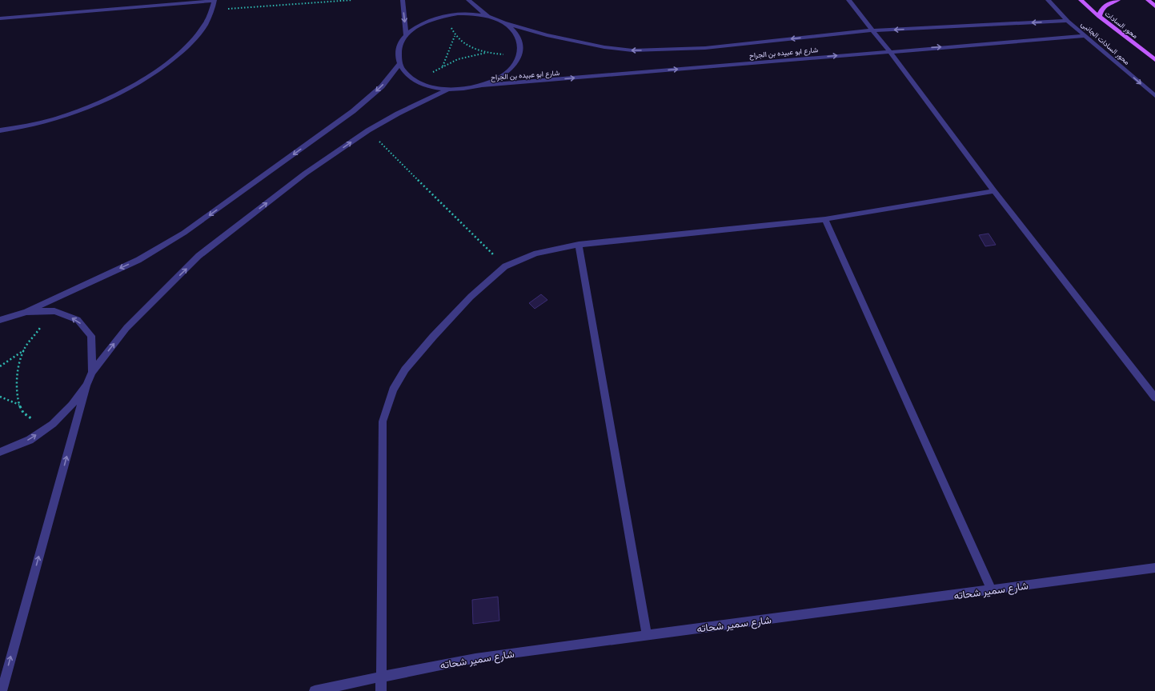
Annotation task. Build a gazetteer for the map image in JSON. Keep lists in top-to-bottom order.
{
  "streets": {
    "main road": ["محور السادات"],
    "street": ["محور السادات الجانبى", "شارع ابو عبيده بن الجراح", "شارع سمير شحاته"]
  },
  "crossings": [
    ["محور السادات الجانبى", "شارع ابو عبيده بن الجراح"]
  ],
  "one_way": ["محور السادات الجانبى"]
}
